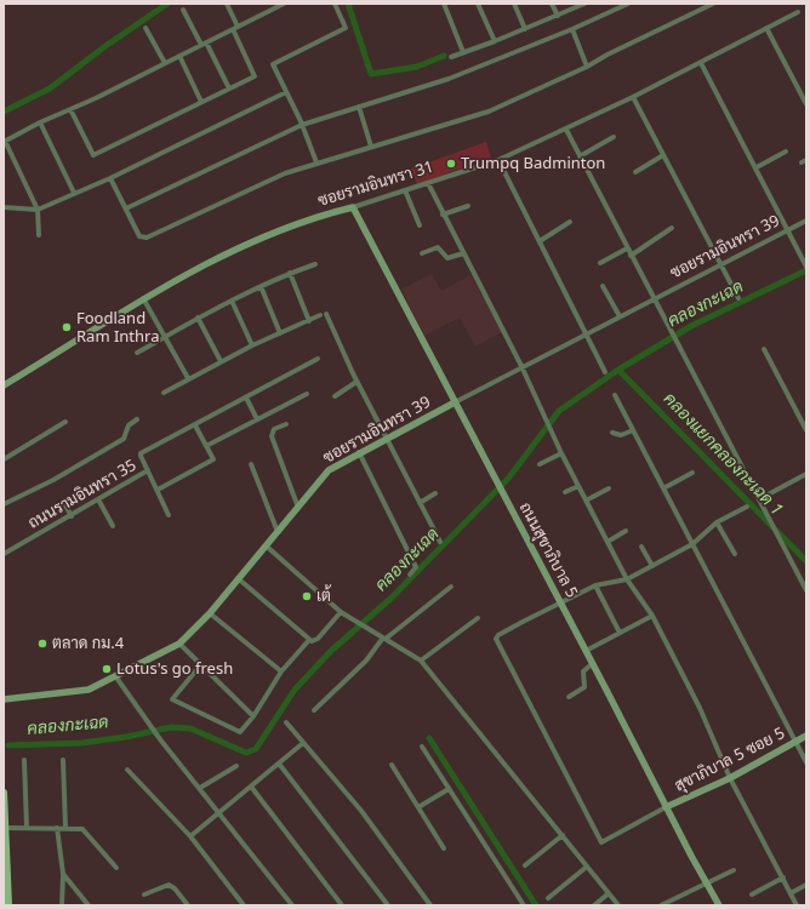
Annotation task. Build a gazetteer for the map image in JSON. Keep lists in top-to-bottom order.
{
  "streets": {
    "street": [
      "ซอยรามอินทรา 31",
      "ซอยรามอินทรา 39",
      "ถนนรามอินทรา 35",
      "ถนนสุขาภิบาล 5",
      "สุขาภิบาล 5 ซอย 5"
    ]
  },
  "crossings": [
    ["ซอยรามอินทรา 31", "ถนนสุขาภิบาล 5"],
    ["ซอยรามอินทรา 39", "ถนนสุขาภิบาล 5"],
    ["ถนนสุขาภิบาล 5", "สุขาภิบาล 5 ซอย 5"]
  ],
  "water": ["คลองกะเฉด", "คลองแยกคลองกะเฉด 1"],
  "places": [
    "Trumpq Badminton",
    "Foodland Ram Inthra",
    "เต้",
    "ตลาด กม.4",
    "Lotus's go fresh"
  ]
}
